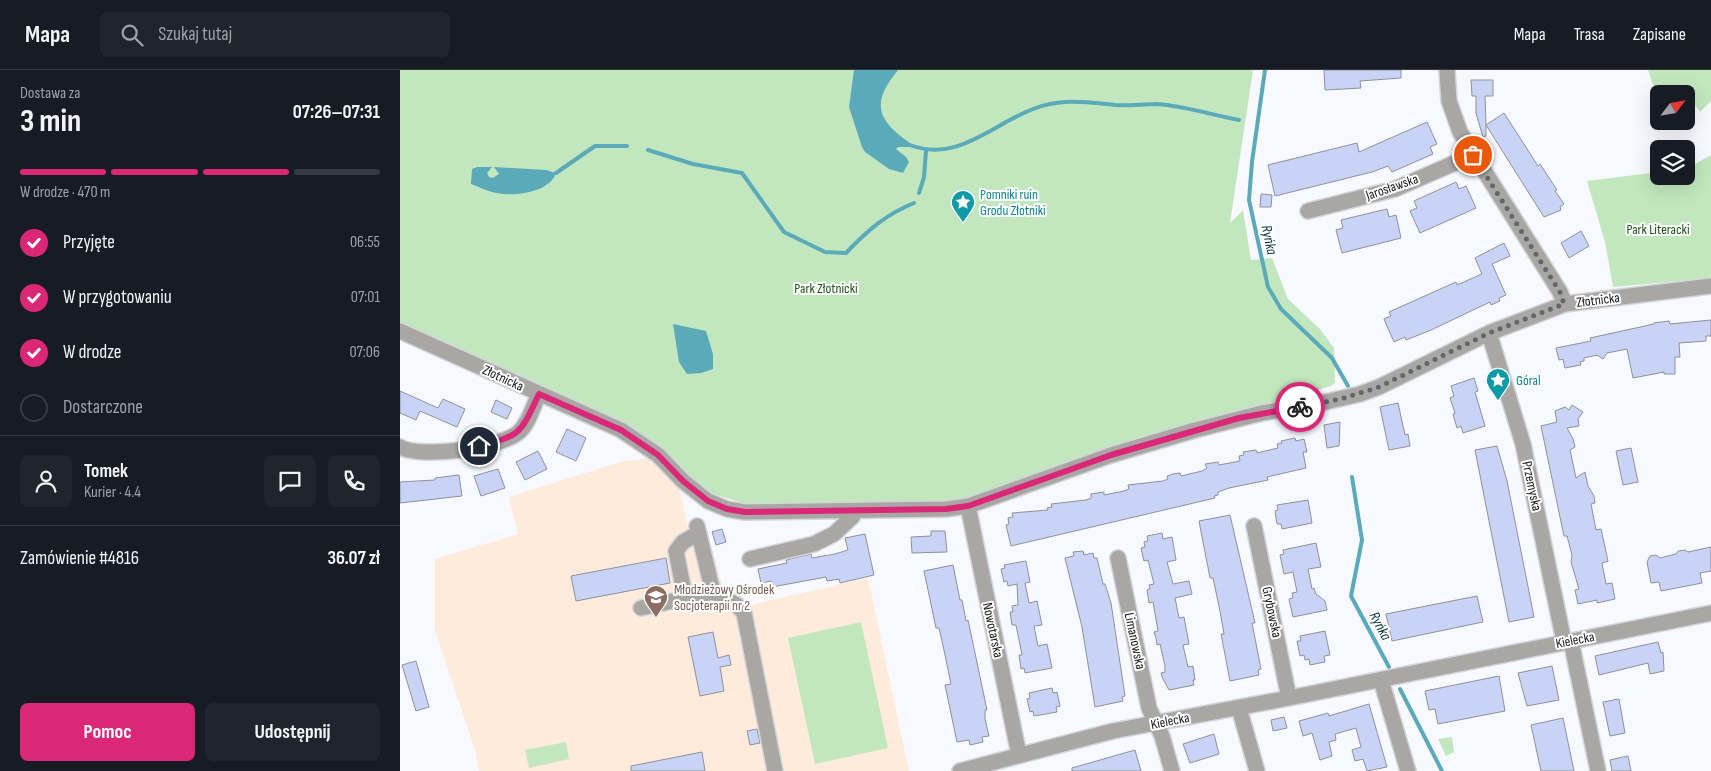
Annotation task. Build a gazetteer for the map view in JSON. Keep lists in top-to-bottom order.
{
  "streets": {
    "street": [
      "Jarosławska",
      "Złotnicka",
      "Przemyska",
      "Grybowska",
      "Nowotarska",
      "Kielecka",
      "Limanowska"
    ]
  },
  "crossings": [
    ["Złotnicka", "Przemyska"],
    ["Złotnicka", "Nowotarska"],
    ["Przemyska", "Kielecka"],
    ["Grybowska", "Kielecka"],
    ["Nowotarska", "Kielecka"],
    ["Kielecka", "Limanowska"]
  ],
  "water": ["Ryńka"],
  "parks": ["Park Literacki", "Park Złotnicki"],
  "places": {
    "place": ["Pomniki ruin Grodu Złotniki", "Góral"],
    "school or university": ["Młodzieżowy Ośrodek Socjoterapii nr 2"]
  },
  "north": "top right",
  "page": {
    "header": "Mapa",
    "search": "Szukaj tutaj",
    "nav": ["Mapa", "Trasa", "Zapisane"],
    "heading": ["3 min", "Dostawa za", "07:26–07:31"],
    "panel": [
      "Tomek",
      "Kurier · 4.4",
      "Zamówienie #4816",
      "36.07 zł"
    ],
    "bar": "W drodze · 470 m",
    "list": [
      ["Przyjęte", "06:55"],
      ["W przygotowaniu", "07:01"],
      ["W drodze", "07:06"],
      "Dostarczone"
    ],
    "buttons": ["Pomoc", "Udostępnij"]
  }
}
